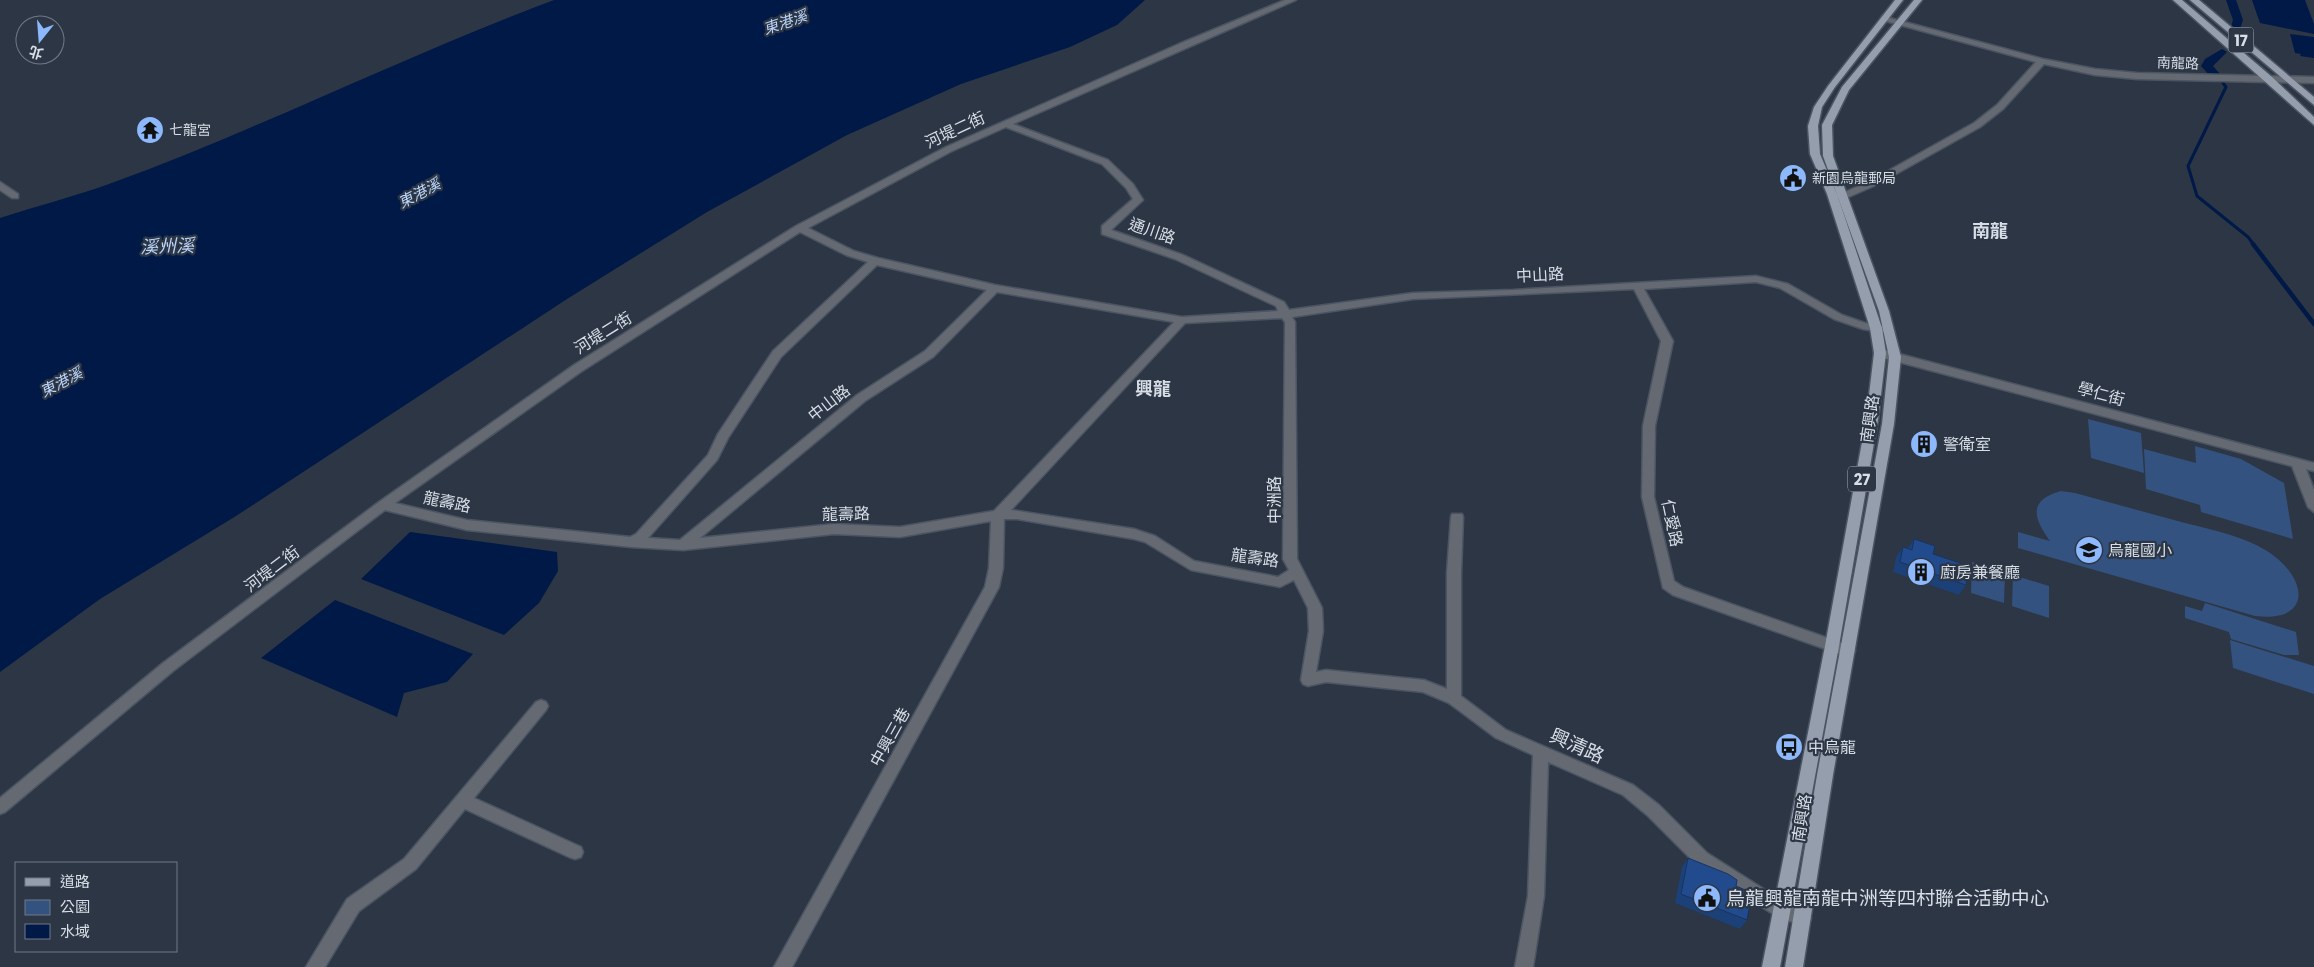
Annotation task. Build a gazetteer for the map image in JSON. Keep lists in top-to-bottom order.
{
  "streets": {
    "main road": ["17", "南興路", "27"],
    "street": [
      "南龍路",
      "河堤二街",
      "通川路",
      "中山路",
      "學仁街",
      "中洲路",
      "龍壽路",
      "仁愛路",
      "中興三巷",
      "興清路"
    ]
  },
  "crossings": [
    ["17", "南龍路"],
    ["南龍路", "南興路"],
    ["河堤二街", "通川路"],
    ["河堤二街", "中山路"],
    ["河堤二街", "龍壽路"],
    ["通川路", "中山路"],
    ["通川路", "中洲路"],
    ["中山路", "南興路"],
    ["中山路", "中洲路"],
    ["中山路", "龍壽路"],
    ["中山路", "仁愛路"],
    ["學仁街", "南興路"],
    ["南興路", "仁愛路"],
    ["南興路", "興清路"],
    ["中洲路", "龍壽路"],
    ["中洲路", "興清路"],
    ["龍壽路", "中興三巷"]
  ],
  "districts": ["南龍", "興龍"],
  "water": ["東港溪", "溪州溪"],
  "places": {
    "temple": ["七龍宮"],
    "public building": ["新園烏龍郵局", "烏龍興龍南龍中洲等四村聯合活動中心"],
    "building": ["警衛室", "廚房兼餐廳"],
    "school or university": ["烏龍國小"],
    "bus stop": ["中烏龍"]
  },
  "legend": ["道路", "公園", "水域"],
  "north": "bottom"
}
